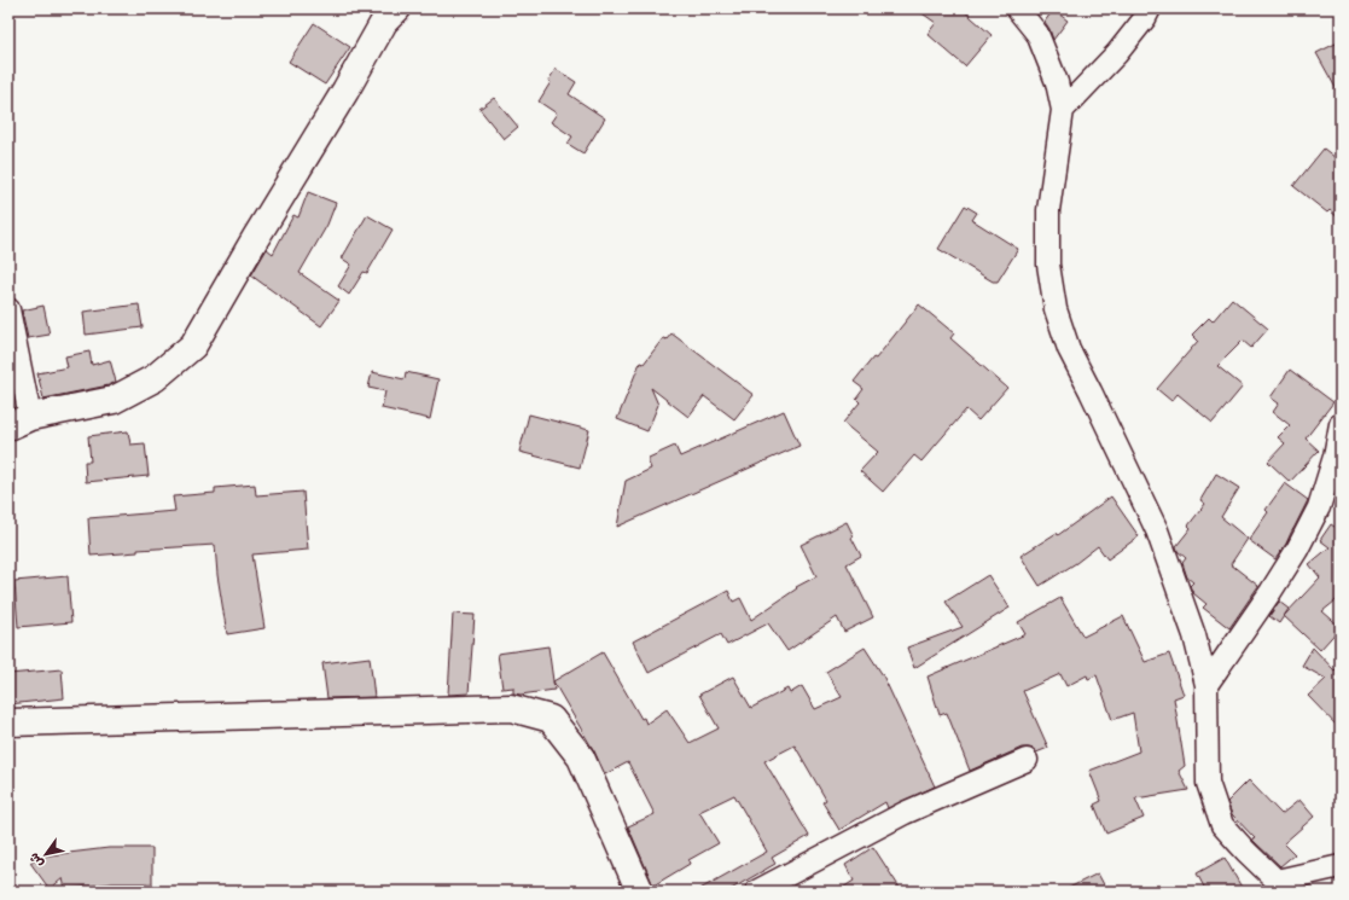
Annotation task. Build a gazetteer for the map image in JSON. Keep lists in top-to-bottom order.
{
  "north": "bottom left"
}
